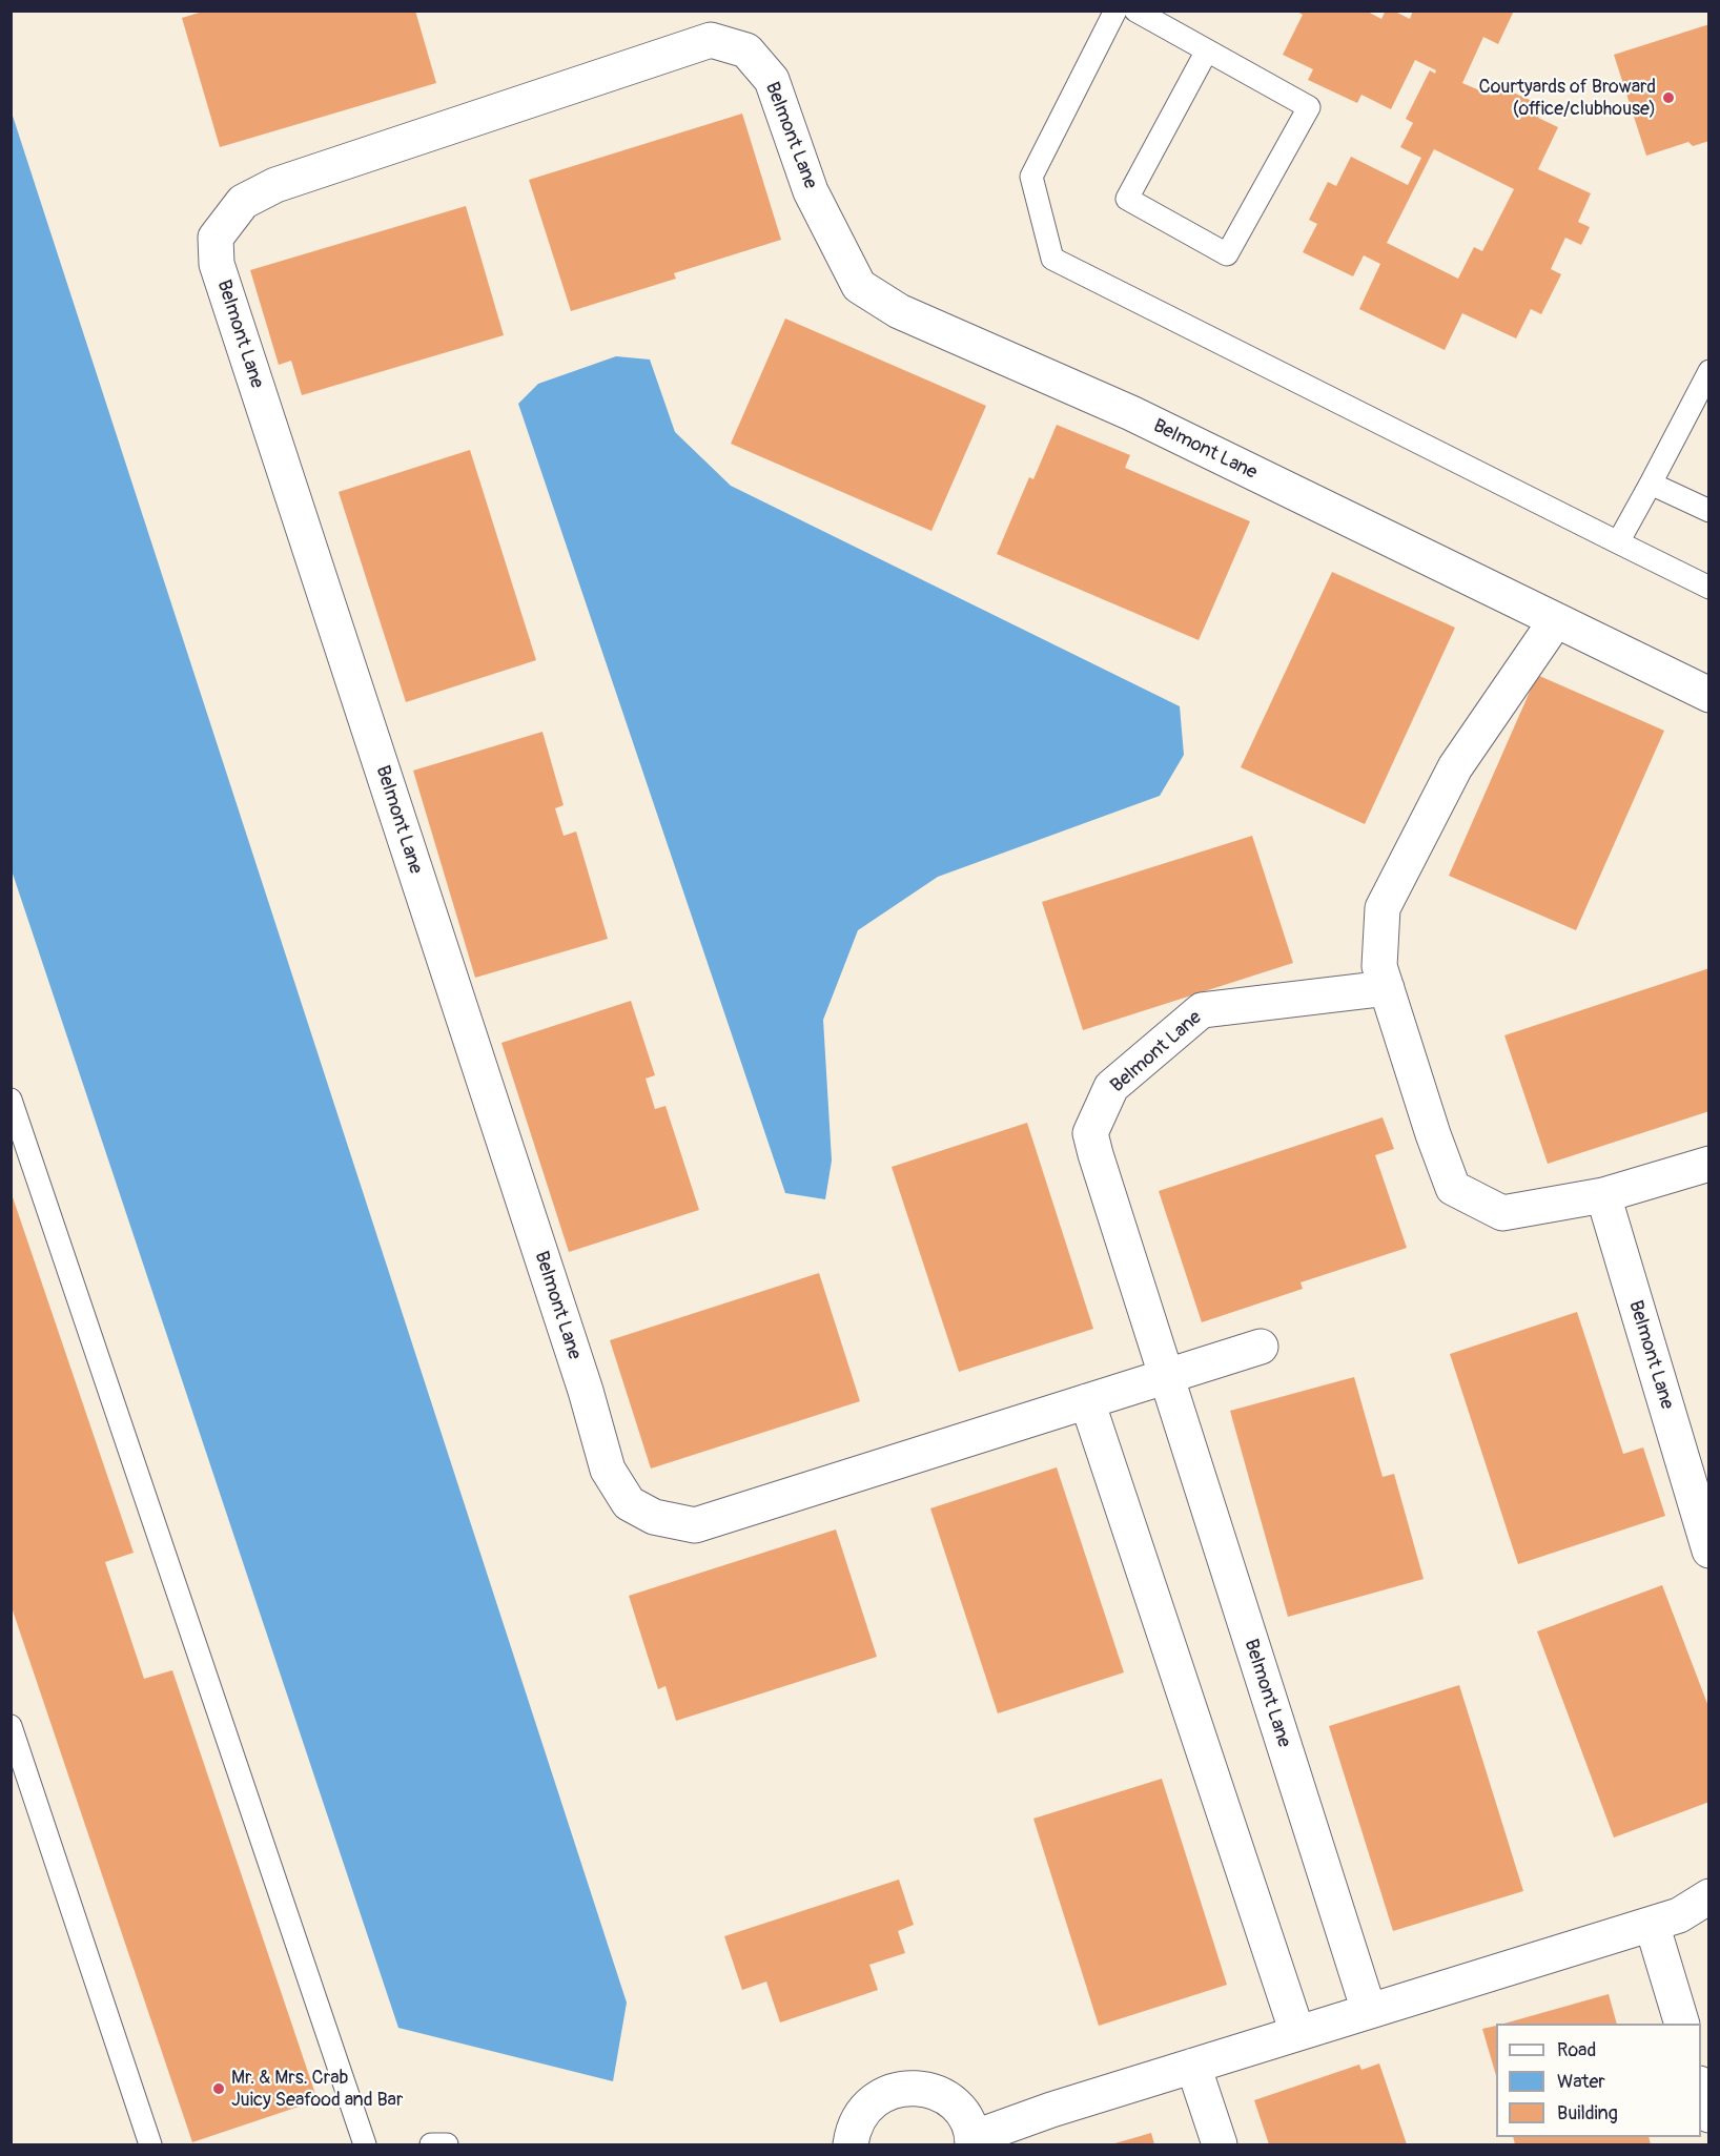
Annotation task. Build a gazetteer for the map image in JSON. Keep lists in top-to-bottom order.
{
  "streets": {
    "street": ["Belmont Lane"]
  },
  "places": ["Courtyards of Broward (office/clubhouse)", "Mr. & Mrs. Crab Juicy Seafood and Bar"],
  "legend": ["Road", "Water", "Building"]
}
